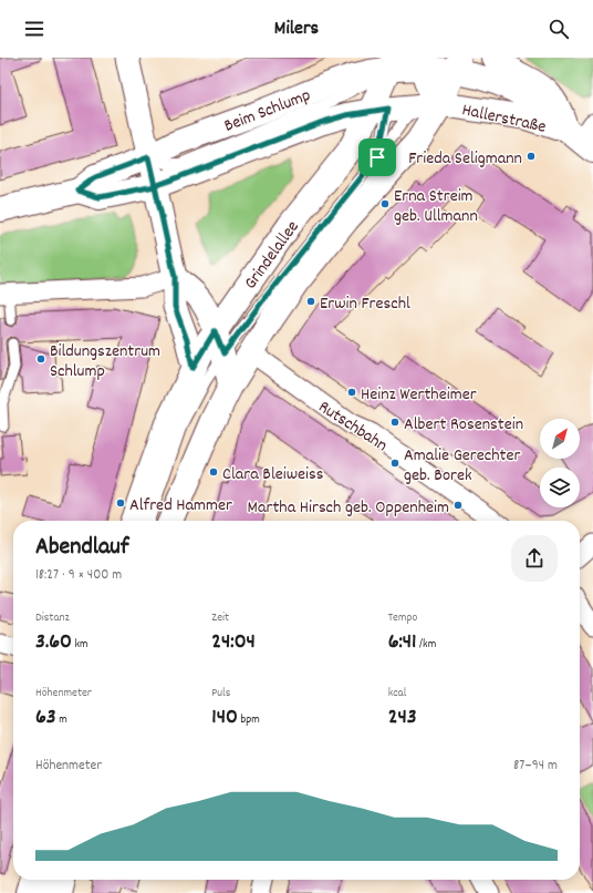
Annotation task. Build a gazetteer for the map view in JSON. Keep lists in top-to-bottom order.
{
  "streets": {
    "main road": ["Beim Schlump", "Hallerstraße", "Grindelallee"],
    "street": ["Rutschbahn"]
  },
  "crossings": [
    ["Beim Schlump", "Hallerstraße"],
    ["Beim Schlump", "Grindelallee"],
    ["Hallerstraße", "Grindelallee"]
  ],
  "places": [
    "Frieda Seligmann",
    "Erna Streim geb. Ullmann",
    "Erwin Freschl",
    "Bildungszentrum Schlump",
    "Heinz Wertheimer",
    "Albert Rosenstein",
    "Amalie Gerechter geb. Borek",
    "Clara Bleiweiss",
    "Alfred Hammer",
    "Martha Hirsch geb. Oppenheim"
  ],
  "north": "top right",
  "page": {
    "header": "Milers",
    "heading": ["Abendlauf", "18:27 · 9 × 400 m"],
    "stats": [
      ["Distanz", "3.60 km"],
      ["Zeit", "24:04"],
      ["Tempo", "6:41 /km"],
      ["Höhenmeter", "63 m"],
      ["Puls", "140 bpm"],
      ["kcal", "243"]
    ],
    "chart": ["Höhenmeter", "87–94 m"]
  }
}
